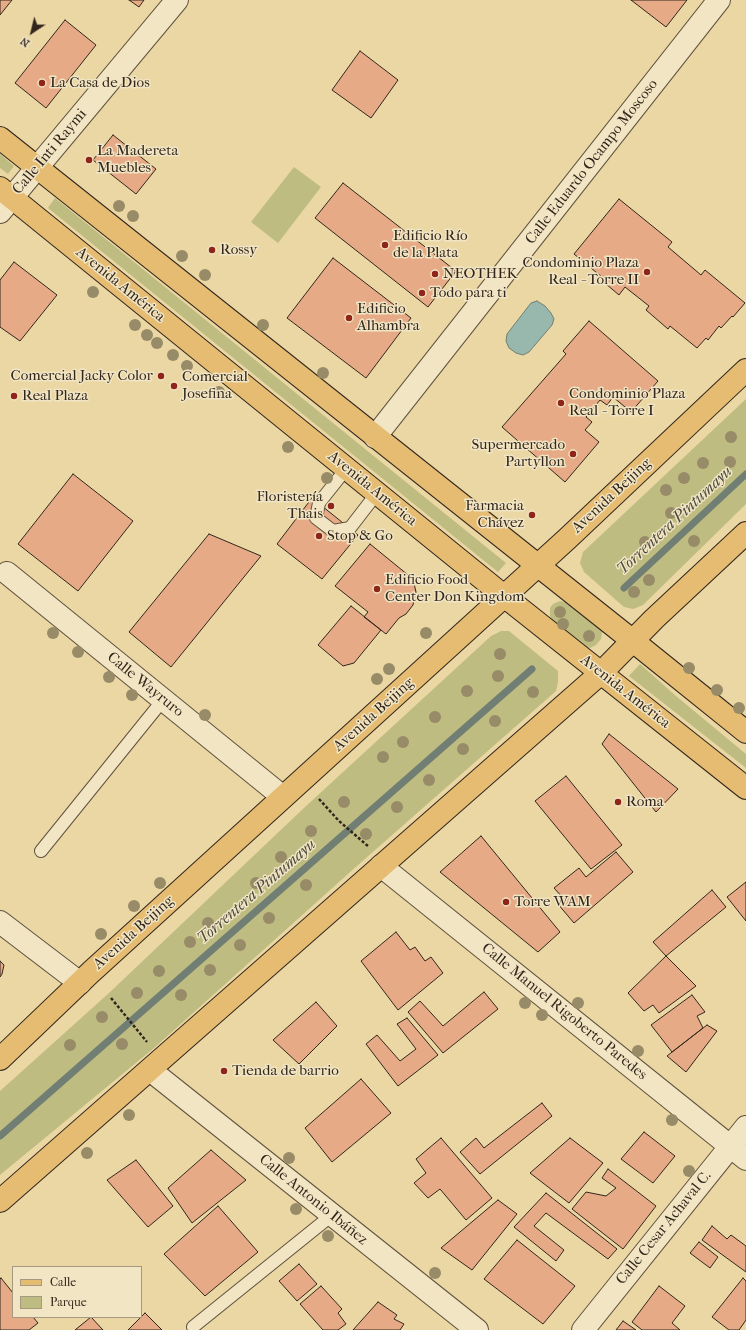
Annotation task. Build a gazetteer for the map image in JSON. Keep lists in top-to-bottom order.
{
  "streets": {
    "main road": ["Avenida América", "Avenida Beijing"],
    "street": [
      "Calle Inti Raymi",
      "Calle Eduardo Ocampo Moscoso",
      "Calle Wayruro",
      "Calle Manuel Rigoberto Paredes",
      "Calle Antonio Ibáñez",
      "Calle Cesar Achaval C."
    ]
  },
  "crossings": [
    ["Calle Inti Raymi", "Avenida América"],
    ["Avenida América", "Avenida Beijing"],
    ["Avenida Beijing", "Calle Wayruro"],
    ["Calle Manuel Rigoberto Paredes", "Calle Cesar Achaval C."]
  ],
  "water": ["Torrentera Pintumayu"],
  "places": [
    "La Casa de Dios",
    "La Madereta Muebles",
    "Edificio Río de la Plata",
    "Rossy",
    "Condominio Plaza Real - Torre II",
    "NEOTHEK",
    "Todo para ti",
    "Edificio Alhambra",
    "Comercial Jacky Color",
    "Comercial Josefina",
    "Real Plaza",
    "Condominio Plaza Real - Torre I",
    "Supermercado Partyllon",
    "Floristería Thais",
    "Farmacia Chávez",
    "Stop & Go",
    "Edificio Food Center Don Kingdom",
    "Roma",
    "Torre WAM",
    "Tienda de barrio"
  ],
  "legend": ["Calle", "Parque"],
  "north": "bottom left"
}
